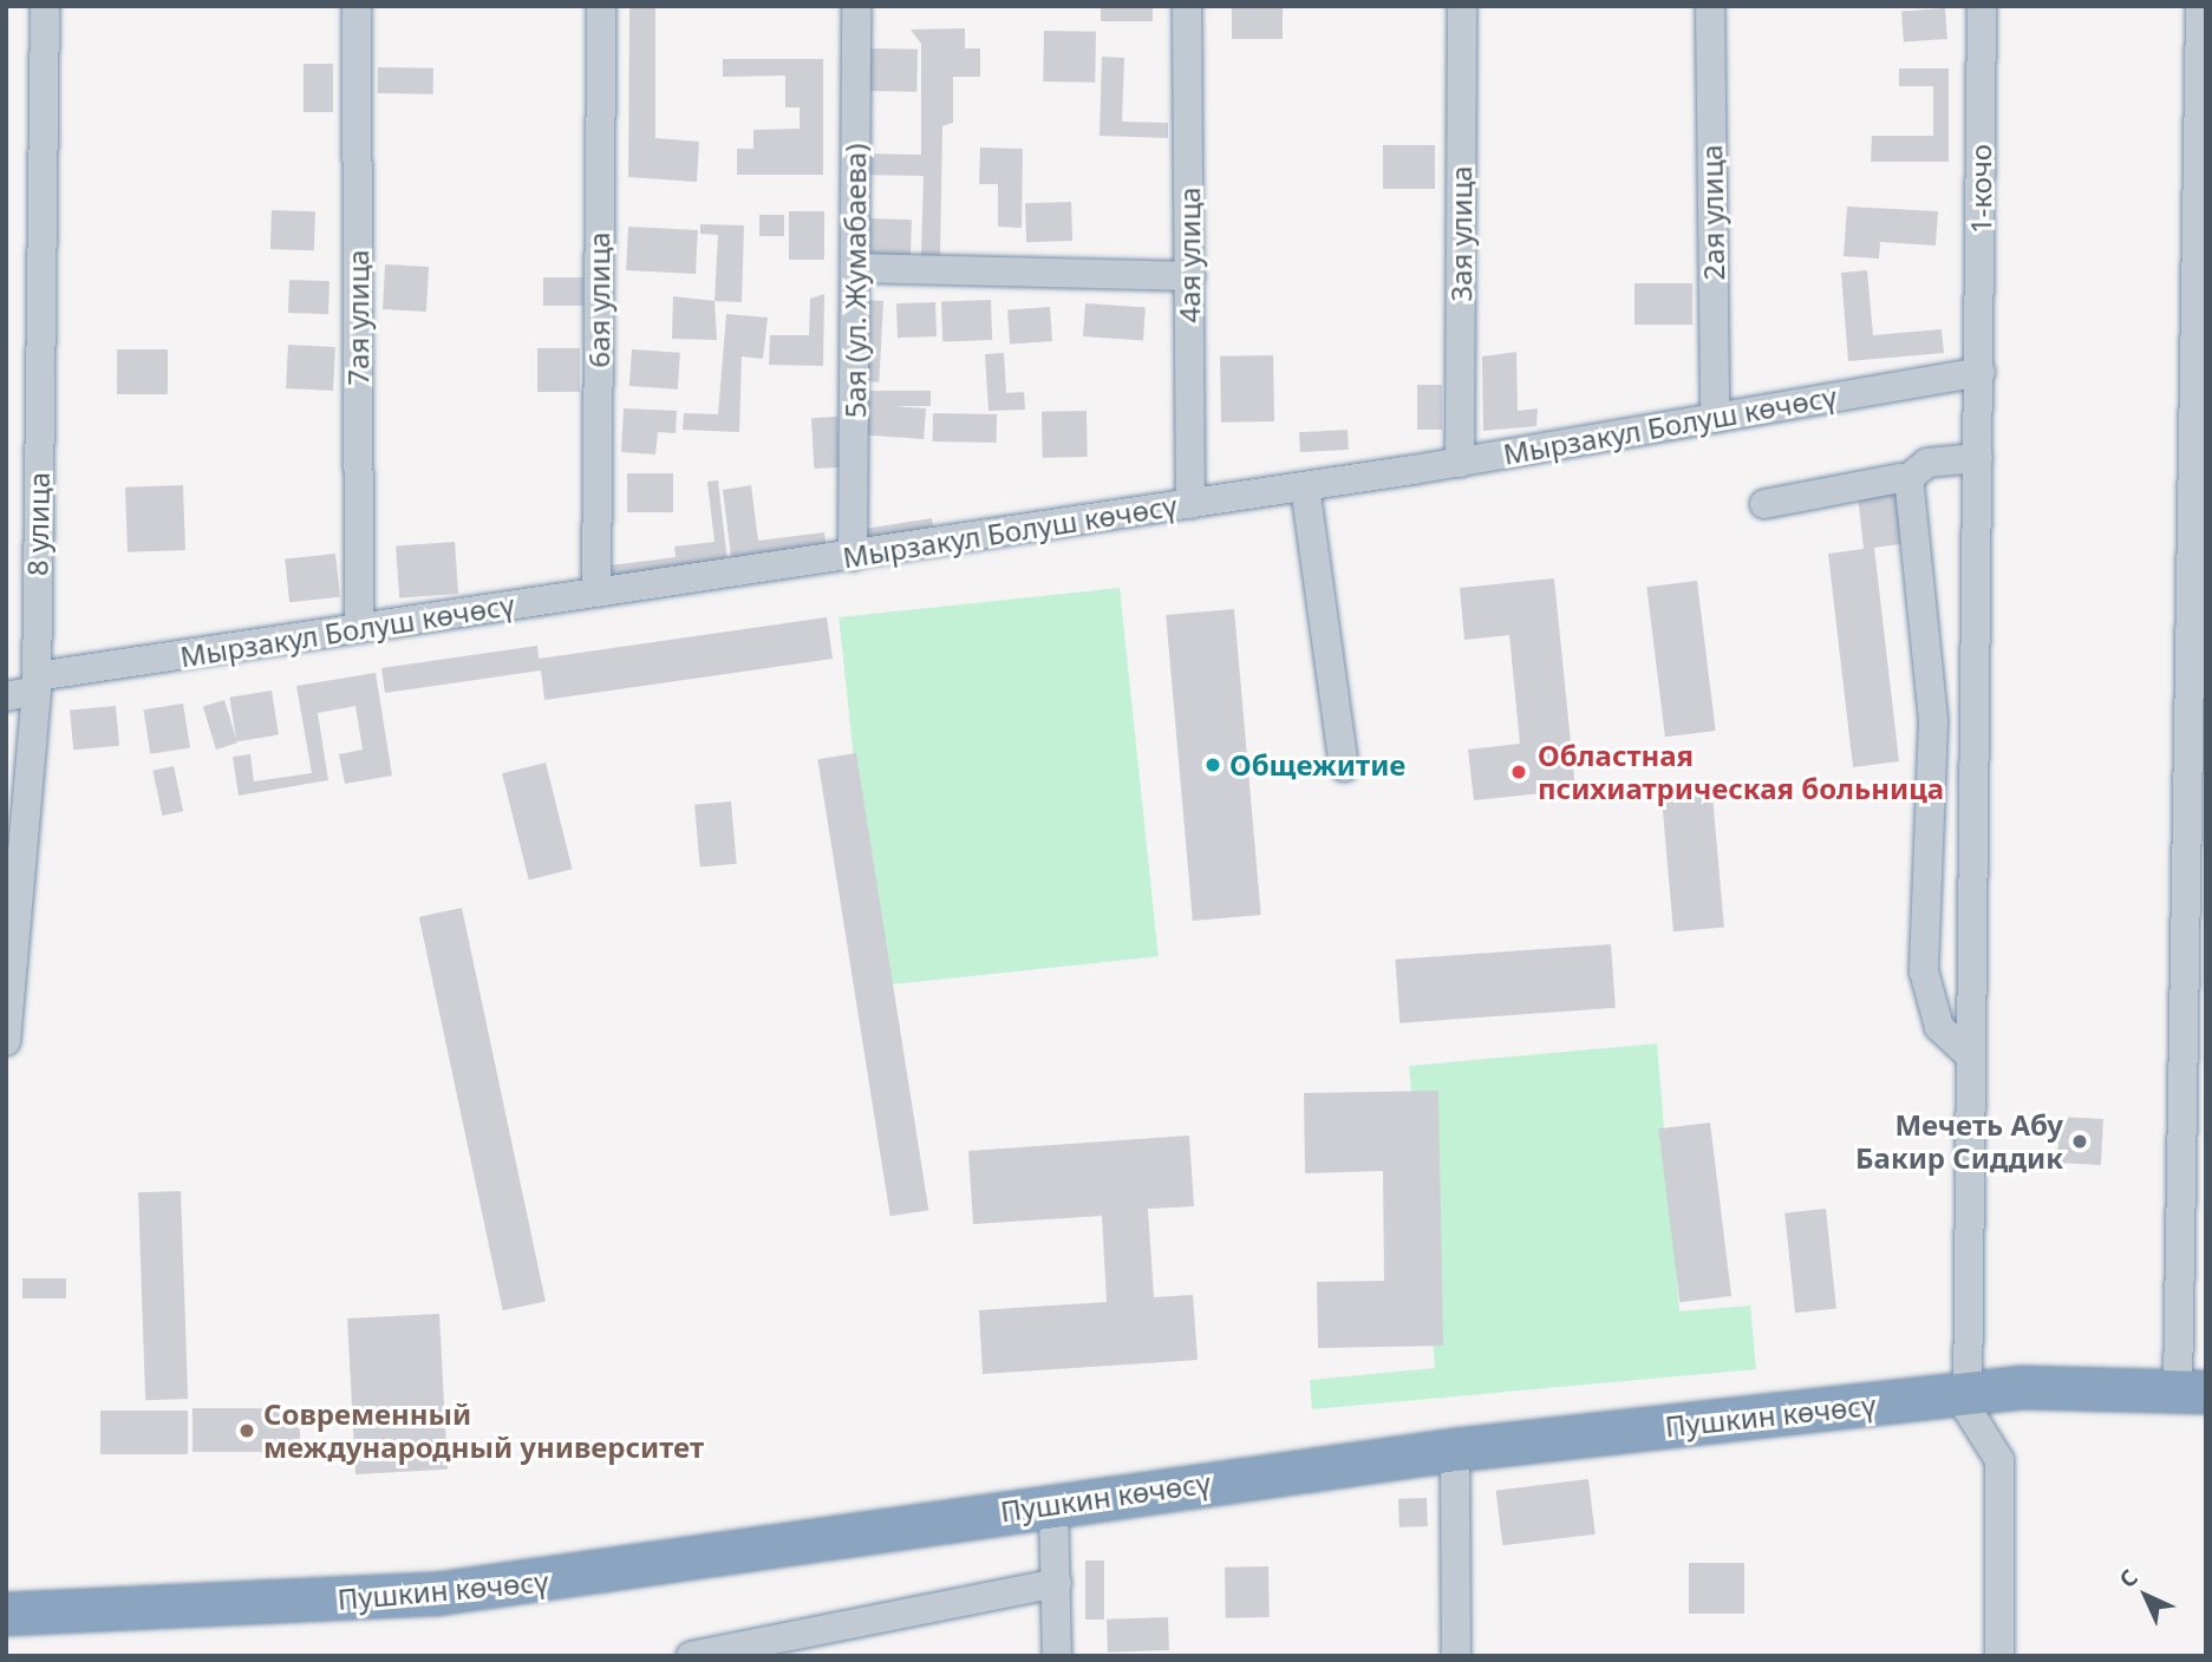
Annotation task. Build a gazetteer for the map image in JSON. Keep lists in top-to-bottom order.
{
  "streets": {
    "highway": ["Пушкин көчөсү"],
    "street": [
      "1-кочо",
      "2ая улица",
      "3ая улица",
      "4ая улица",
      "5ая (ул. Жумабаева)",
      "6ая улица",
      "7ая улица",
      "Мырзакул Болуш көчөсү",
      "8 улица"
    ]
  },
  "crossings": [
    ["1-кочо", "Мырзакул Болуш көчөсү"],
    ["1-кочо", "Пушкин көчөсү"],
    ["2ая улица", "Мырзакул Болуш көчөсү"],
    ["3ая улица", "Мырзакул Болуш көчөсү"],
    ["4ая улица", "Мырзакул Болуш көчөсү"],
    ["5ая (ул. Жумабаева)", "Мырзакул Болуш көчөсү"],
    ["6ая улица", "Мырзакул Болуш көчөсү"],
    ["7ая улица", "Мырзакул Болуш көчөсү"],
    ["Мырзакул Болуш көчөсү", "8 улица"]
  ],
  "places": [
    "Общежитие",
    "Областная психиатрическая больница",
    "Мечеть Абу Бакир Сиддик",
    "Современный международный университет"
  ],
  "north": "top left"
}
